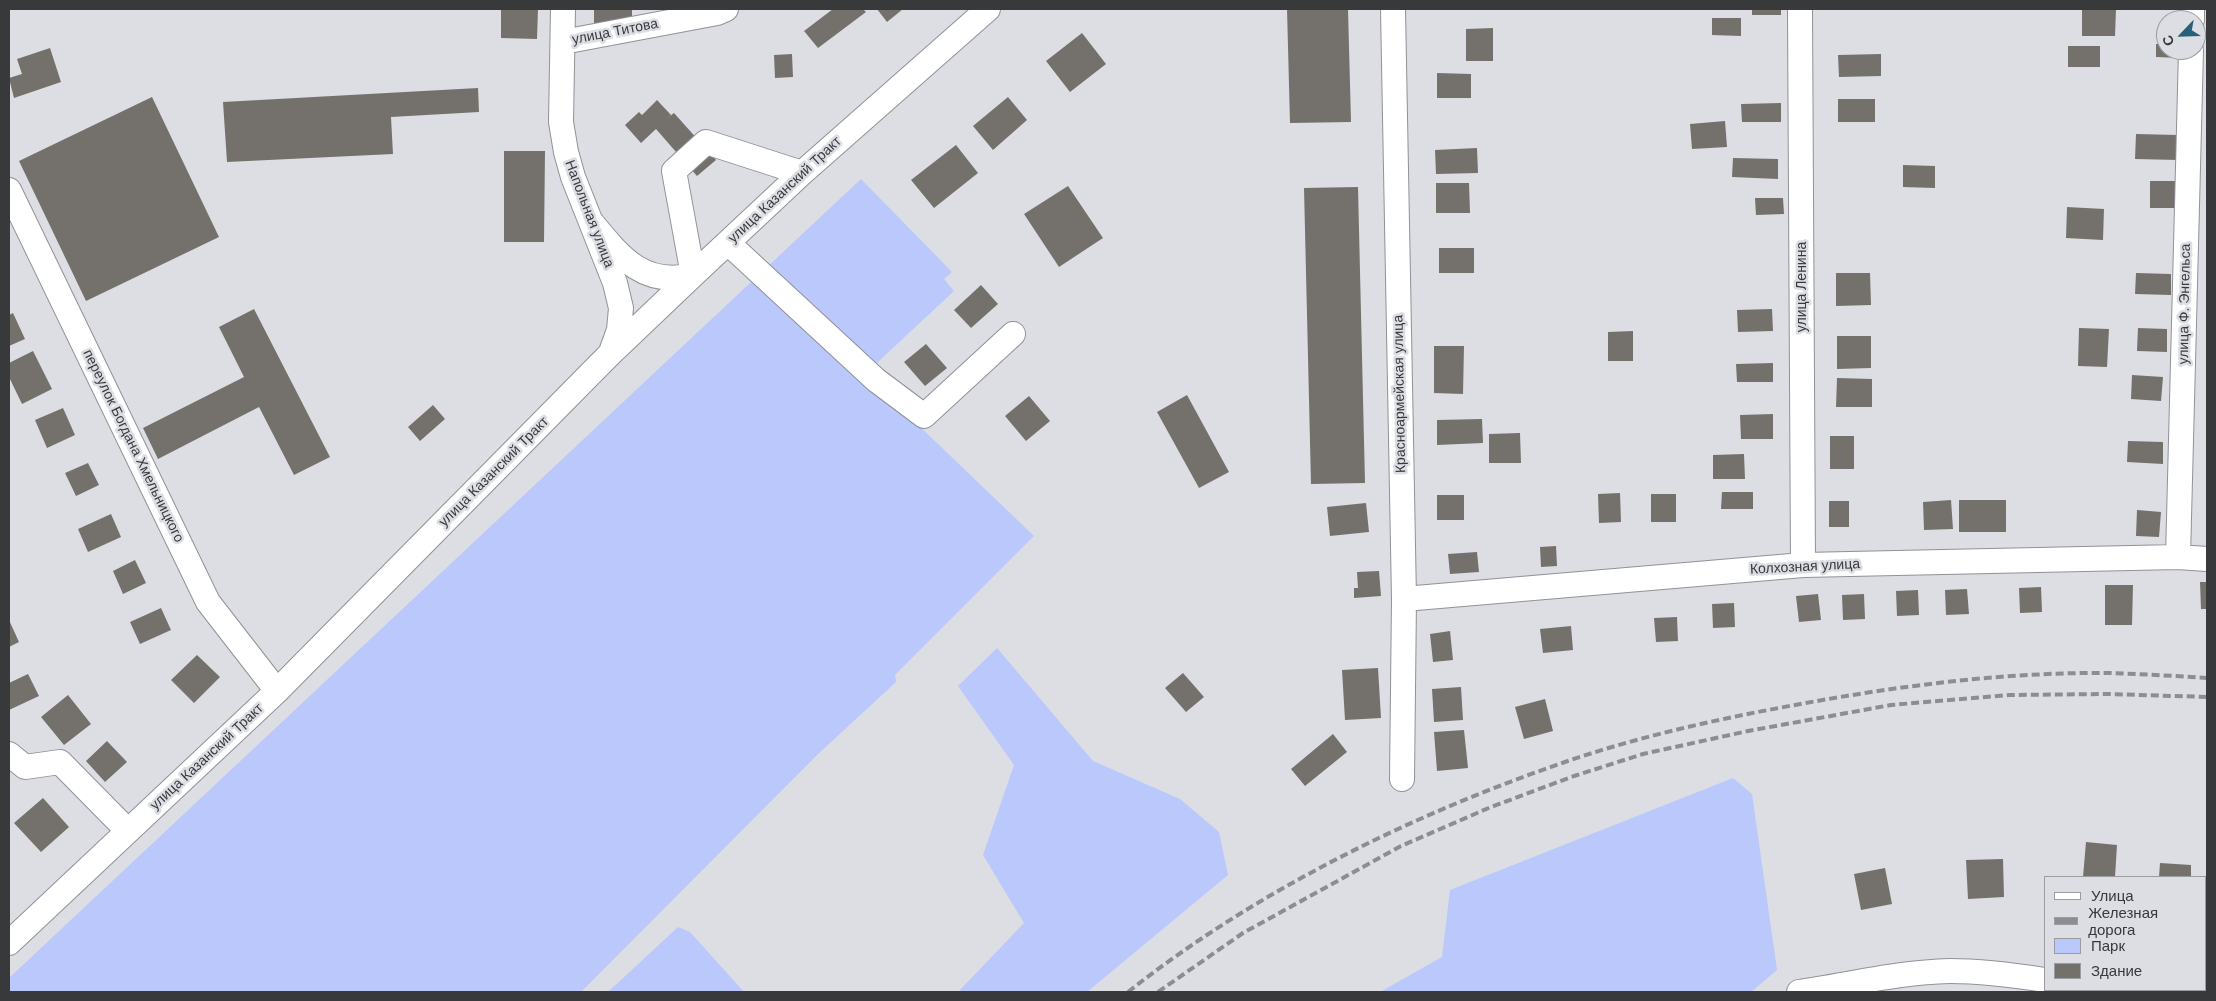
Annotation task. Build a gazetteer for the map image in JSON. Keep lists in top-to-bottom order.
{
  "streets": {
    "street": [
      "улица Титова",
      "улица Казанский Тракт",
      "Напольная улица",
      "улица Ленина",
      "улица Ф. Энгельса",
      "Красноармейская улица",
      "переулок Богдана Хмельницкого",
      "Колхозная улица"
    ]
  },
  "crossings": [
    ["улица Титова", "Напольная улица"],
    ["улица Казанский Тракт", "Напольная улица"],
    ["улица Казанский Тракт", "переулок Богдана Хмельницкого"],
    ["улица Ленина", "Колхозная улица"],
    ["улица Ф. Энгельса", "Колхозная улица"],
    ["Красноармейская улица", "Колхозная улица"]
  ],
  "legend": [
    "Улица",
    "Железная дорога",
    "Парк",
    "Здание"
  ],
  "north": "bottom left"
}
